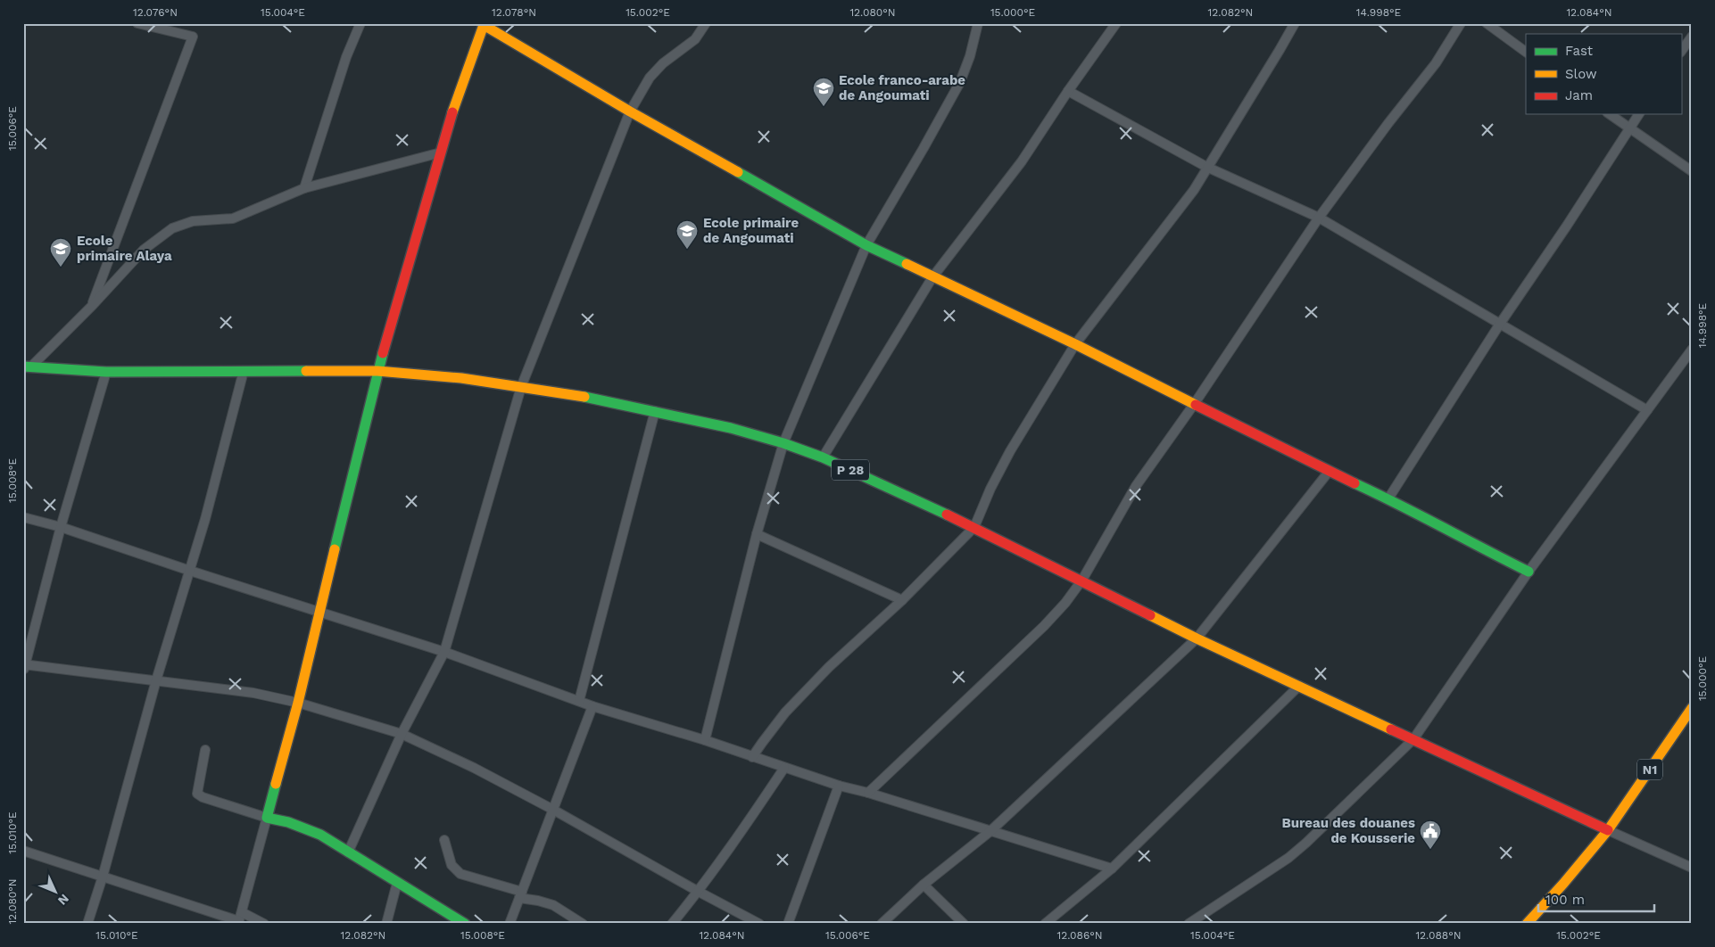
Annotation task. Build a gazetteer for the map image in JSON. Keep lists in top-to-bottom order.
{
  "streets": {
    "main road": ["P 28", "N1"]
  },
  "crossings": [
    ["P 28", "N1"]
  ],
  "places": {
    "school or university": ["Ecole franco-arabe de Angoumati", "Ecole primaire de Angoumati", "Ecole primaire Alaya"],
    "public building": ["Bureau des douanes de Kousserie"]
  },
  "legend": ["Fast", "Slow", "Jam"],
  "scale_bar": "100 m",
  "north": "bottom right",
  "coordinates": [
    "12.076°N",
    "15.004°E",
    "12.078°N",
    "15.002°E",
    "12.080°N",
    "15.000°E",
    "12.082°N",
    "14.998°E",
    "12.084°N",
    "15.006°E",
    "15.008°E",
    "15.010°E",
    "12.086°N",
    "12.088°N"
  ]
}
